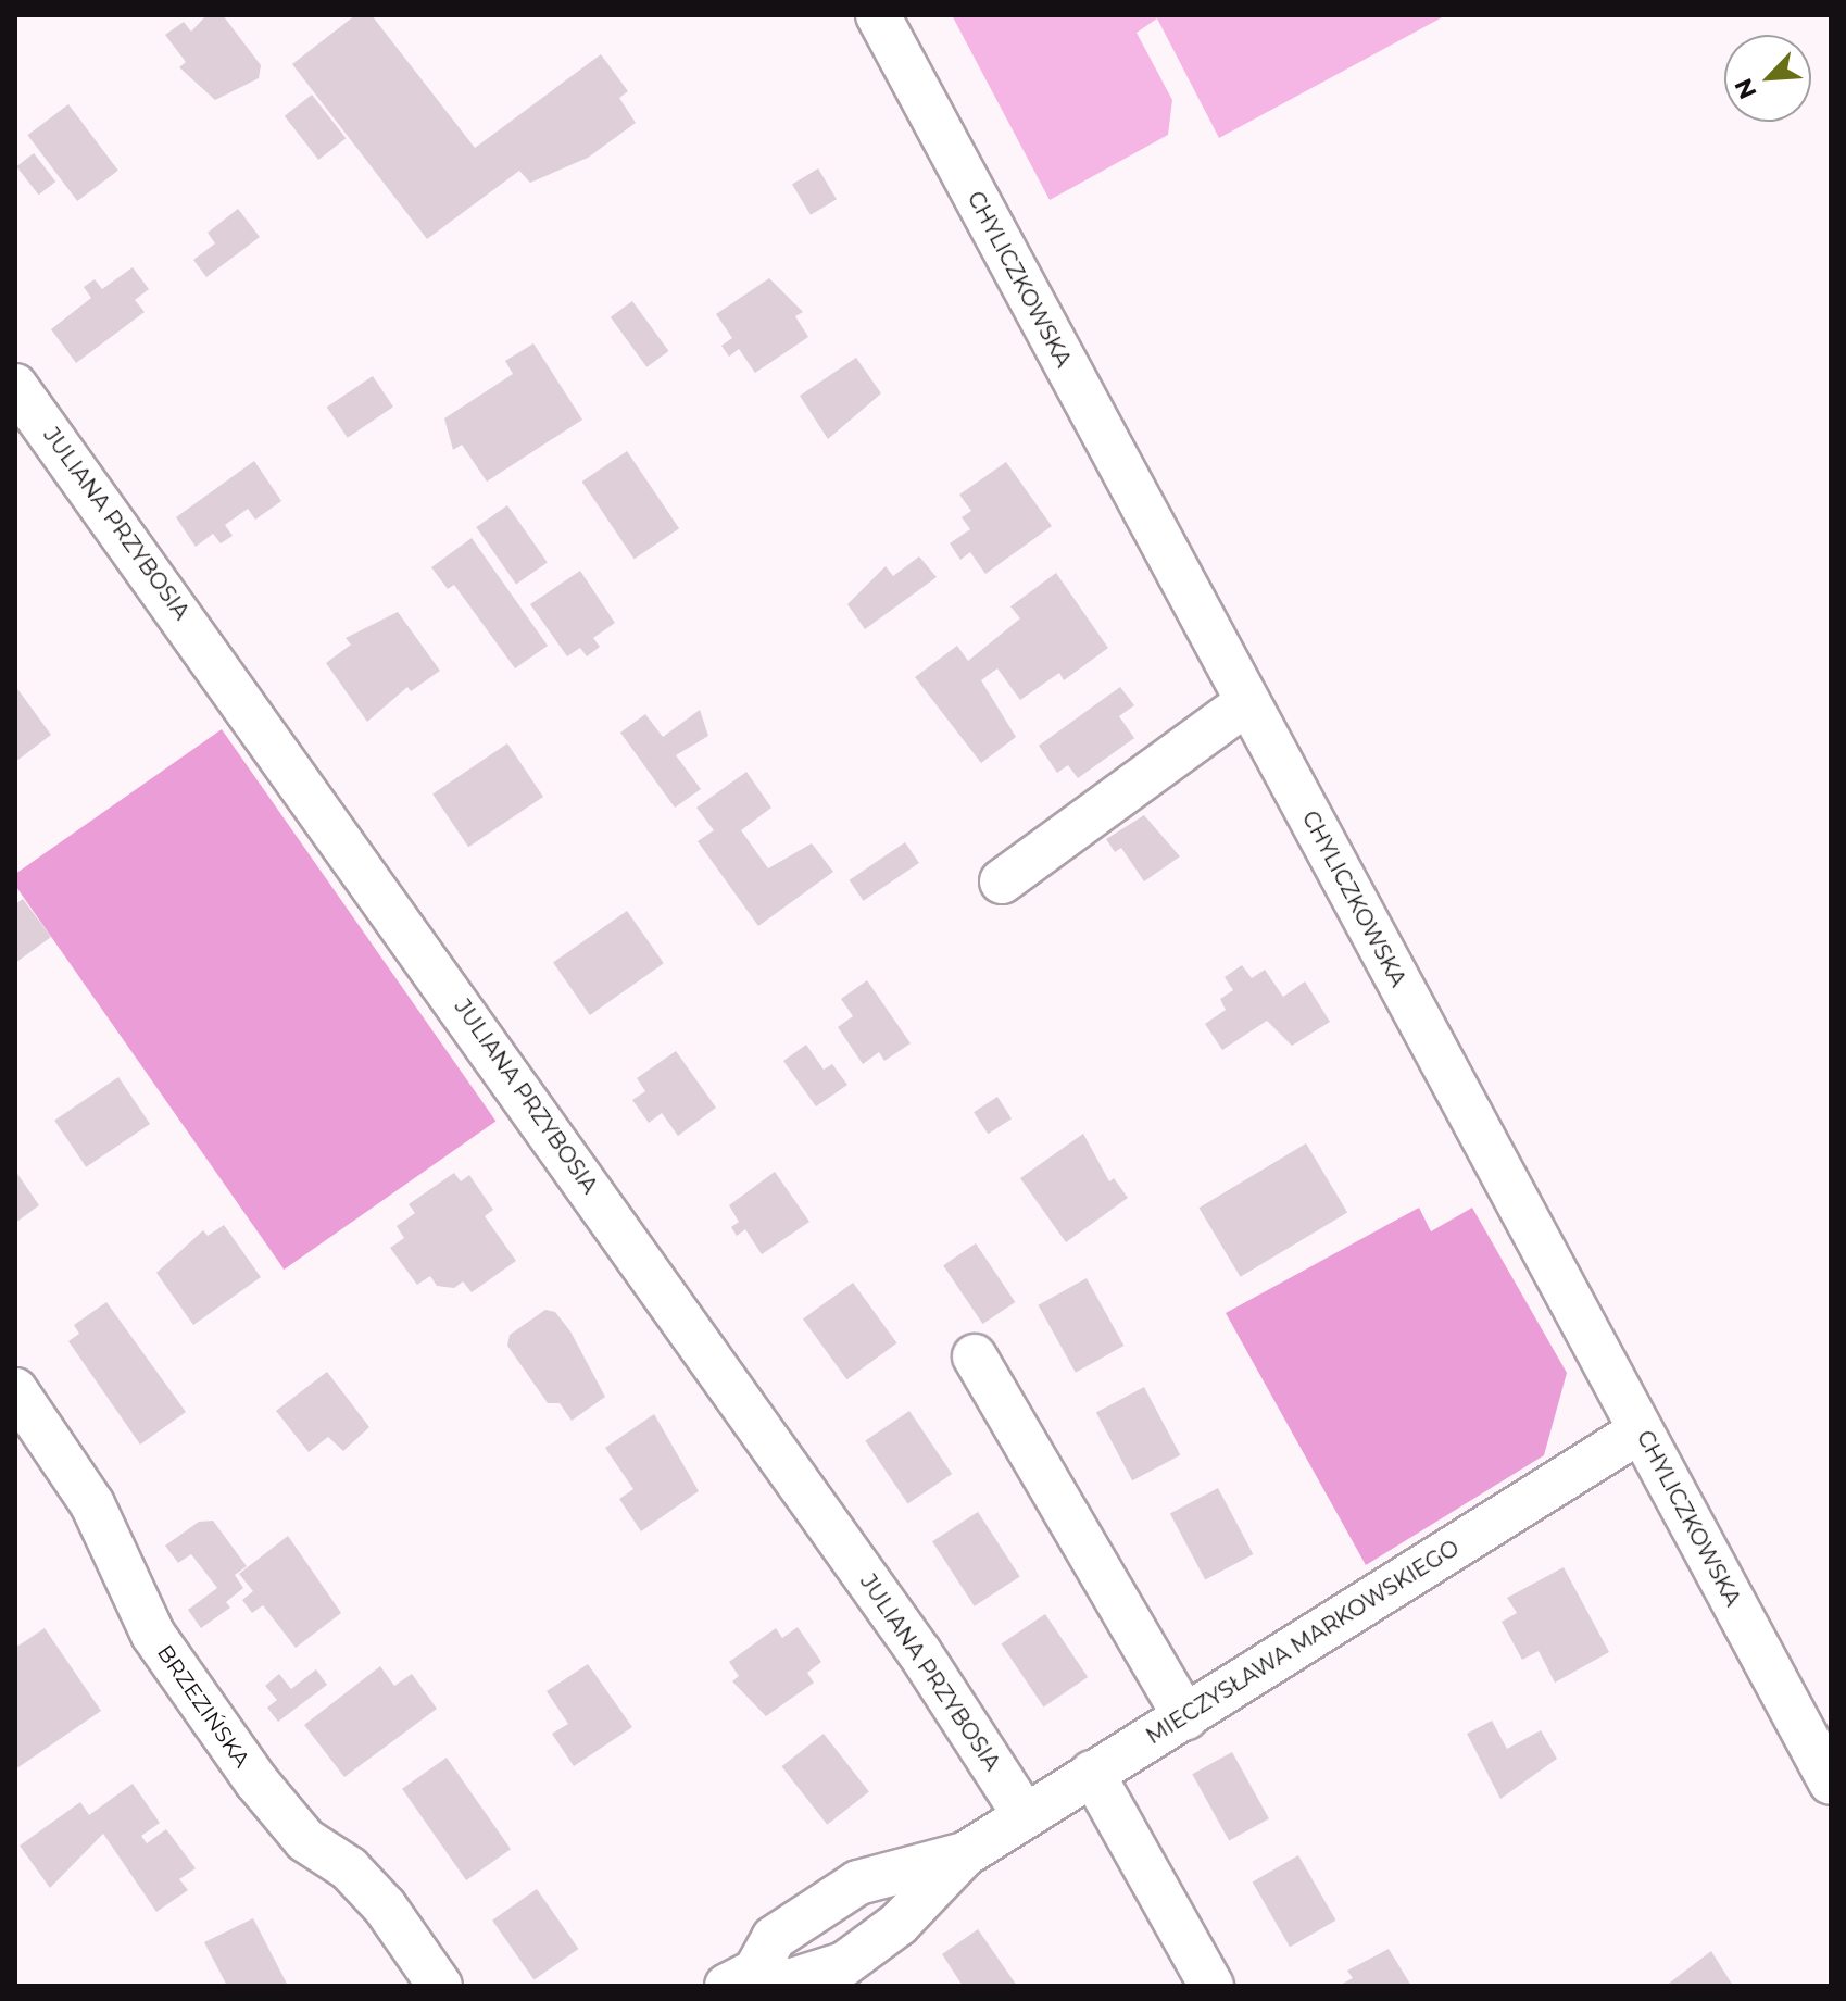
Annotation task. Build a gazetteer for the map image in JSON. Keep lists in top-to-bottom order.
{
  "streets": {
    "street": [
      "CHYLICZKOWSKA",
      "JULIANA PRZYBOSIA",
      "MIECZYSŁAWA MARKOWSKIEGO",
      "BRZEZIŃSKA"
    ]
  },
  "crossings": [
    ["CHYLICZKOWSKA", "MIECZYSŁAWA MARKOWSKIEGO"],
    ["JULIANA PRZYBOSIA", "MIECZYSŁAWA MARKOWSKIEGO"]
  ],
  "north": "bottom left"
}
